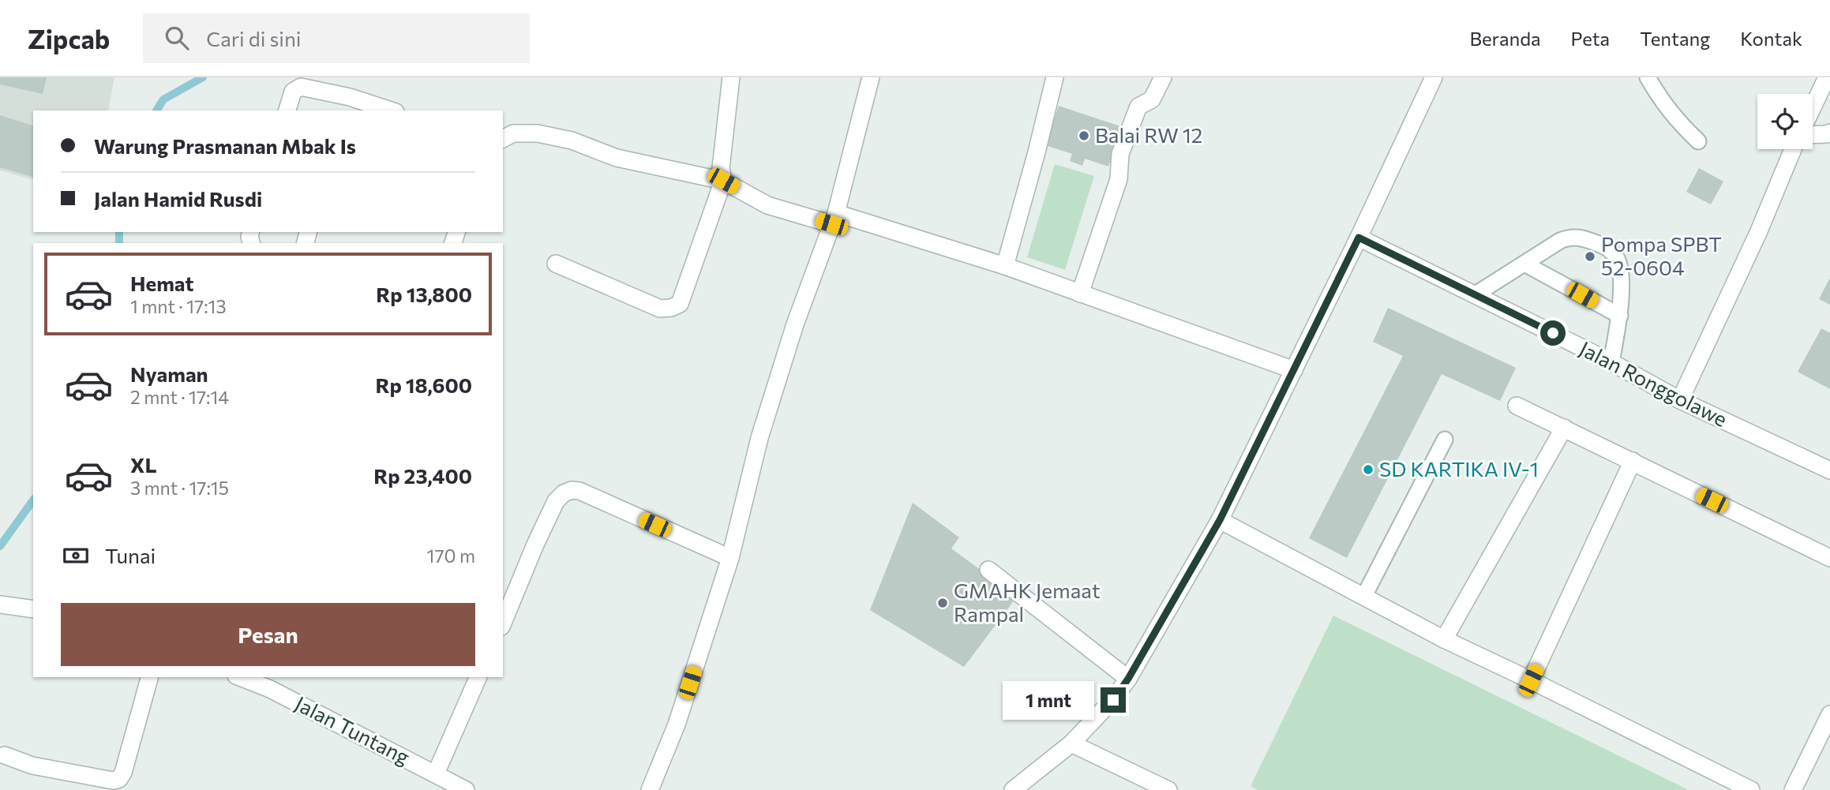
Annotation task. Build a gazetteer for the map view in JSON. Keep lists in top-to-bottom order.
{
  "streets": {
    "street": ["Jalan Ronggolawe", "Jalan Tuntang"]
  },
  "places": [
    "Balai RW 12",
    "Pompa SPBT 52-0604",
    "SD KARTIKA IV-1",
    "GMAHK Jemaat Rampal"
  ],
  "page": {
    "header": "Zipcab",
    "search": "Cari di sini",
    "nav": [
      "Beranda",
      "Peta",
      "Tentang",
      "Kontak"
    ],
    "banner": ["Warung Prasmanan Mbak Is", "Jalan Hamid Rusdi"],
    "list": [
      {
        "name": "Hemat",
        "note": "1 mnt · 17:13",
        "value": "Rp 13,800"
      },
      {
        "name": "Nyaman",
        "note": "2 mnt · 17:14",
        "value": "Rp 18,600"
      },
      {
        "name": "XL",
        "note": "3 mnt · 17:15",
        "value": "Rp 23,400"
      }
    ],
    "pay": ["Tunai", "170 m"],
    "buttons": "Pesan",
    "bubble": "1 mnt"
  }
}
